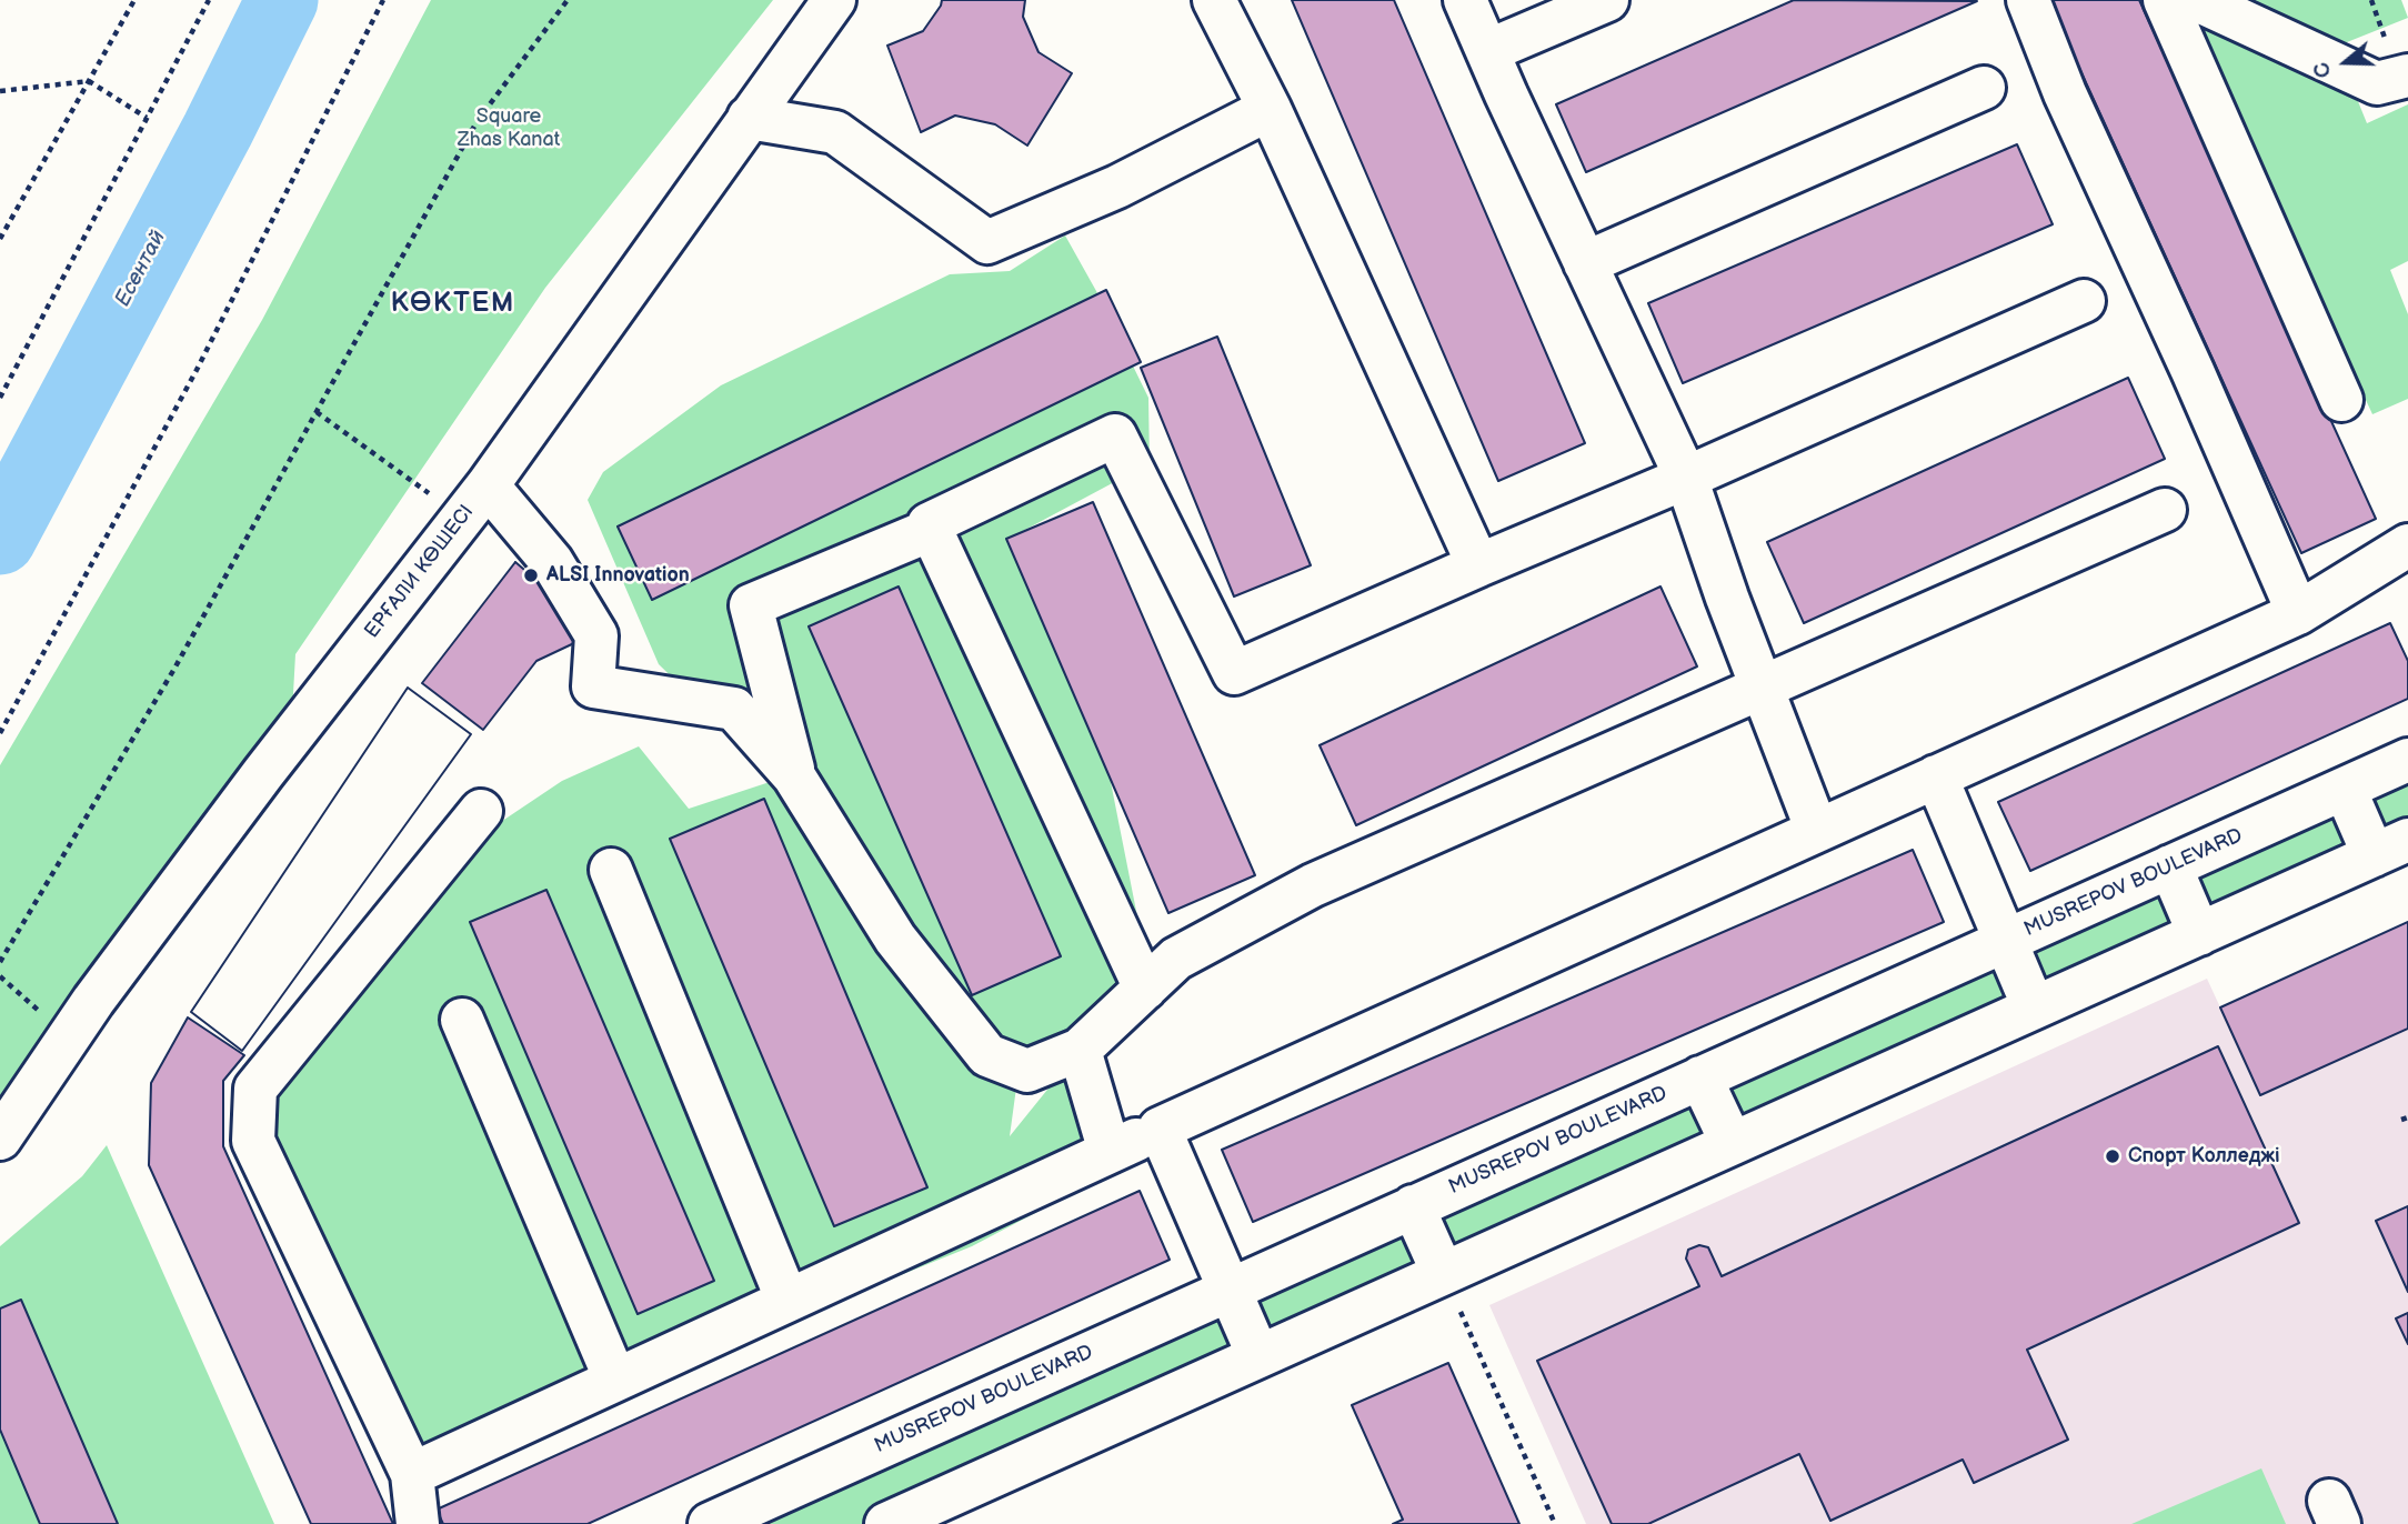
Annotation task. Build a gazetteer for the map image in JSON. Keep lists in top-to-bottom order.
{
  "streets": {
    "street": ["ЕРҒАЛИ КӨШЕСІ", "MUSREPOV BOULEVARD"]
  },
  "districts": ["КӨКТЕМ"],
  "water": ["Есентай"],
  "parks": ["Square Zhas Kanat"],
  "places": ["ALSI Innovation", "Спорт Колледжі"],
  "north": "left"
}
